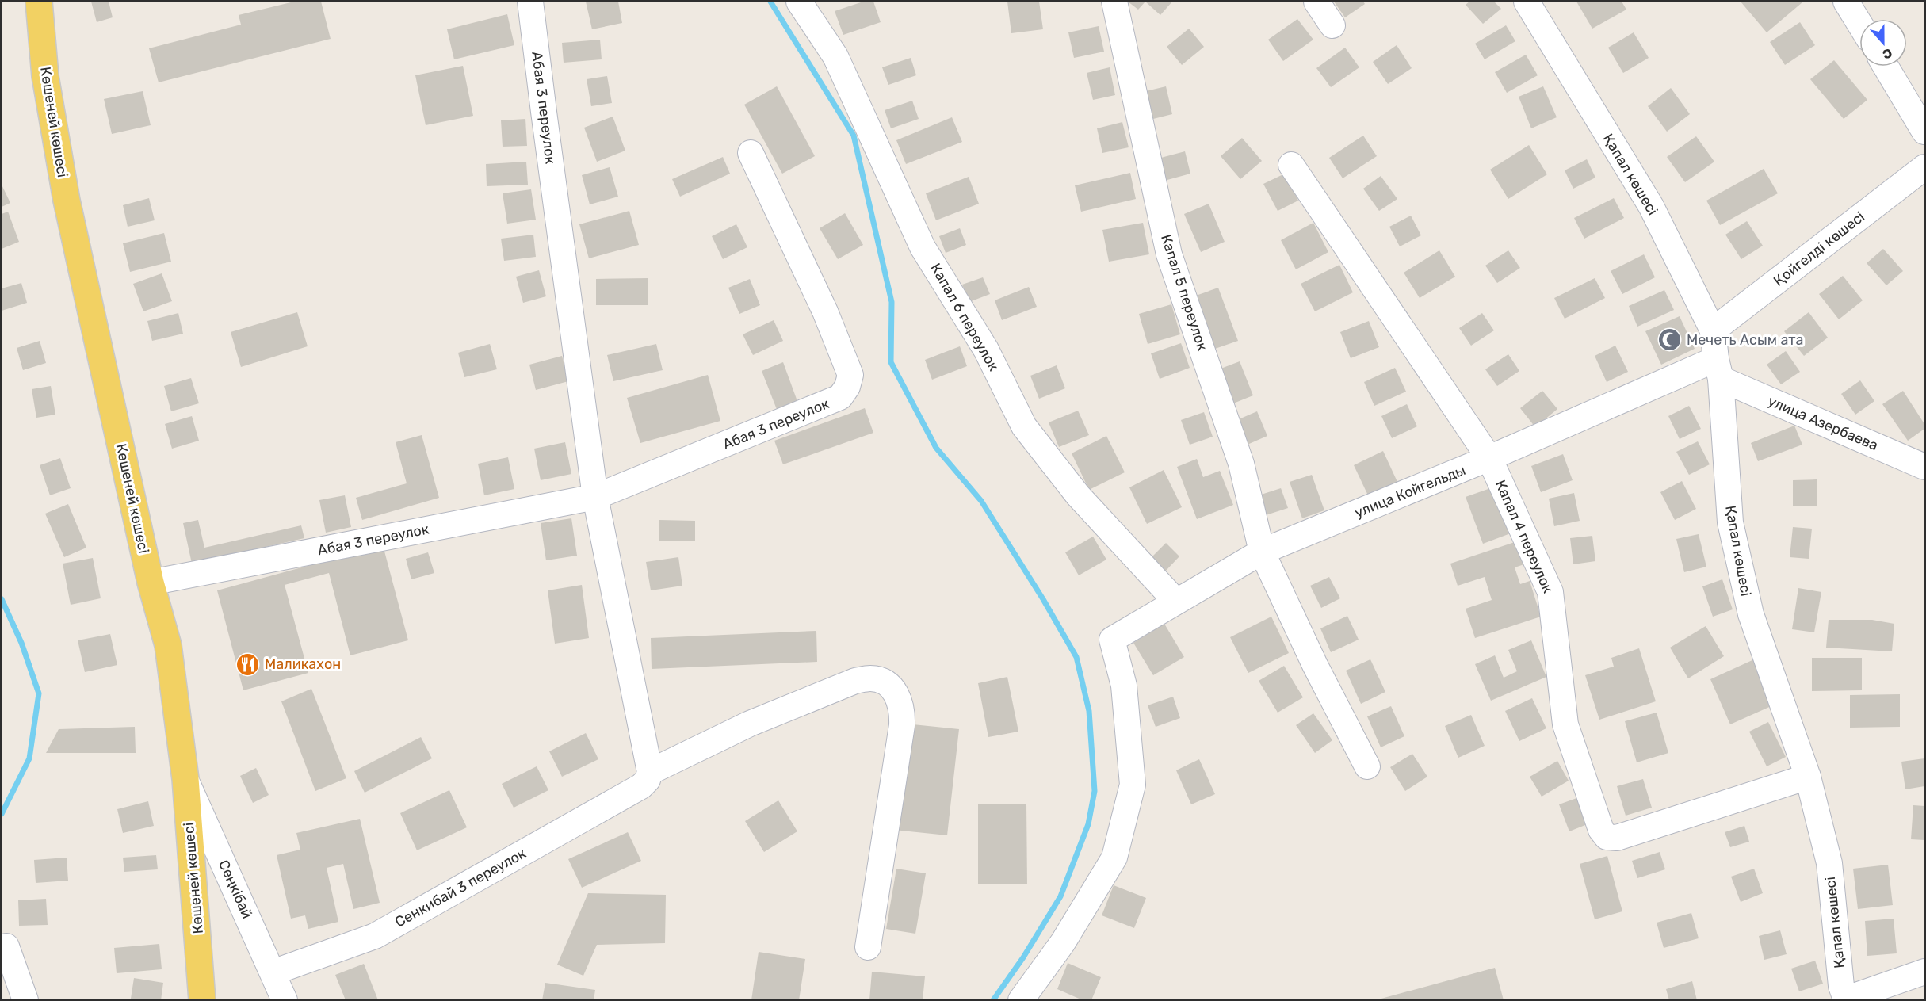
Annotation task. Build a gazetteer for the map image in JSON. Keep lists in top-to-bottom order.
{
  "streets": {
    "main road": ["Көшеней көшесі"],
    "street": [
      "Абая 3 переулок",
      "Қапал көшесі",
      "Қойгелді көшесі",
      "Капал 5 переулок",
      "Капал 6 переулок",
      "улица Азербаева",
      "улица Койгельды",
      "Капал 4 переулок",
      "Сенкибай 3 переулок",
      "Сеңкібай"
    ]
  },
  "crossings": [
    ["Абая 3 переулок", "Көшеней көшесі"],
    ["Абая 3 переулок", "Сенкибай 3 переулок"],
    ["Көшеней көшесі", "Сеңкібай"],
    ["Қапал көшесі", "Қойгелді көшесі"],
    ["Қапал көшесі", "улица Азербаева"],
    ["Қапал көшесі", "улица Койгельды"],
    ["Қапал көшесі", "Капал 4 переулок"],
    ["Капал 5 переулок", "улица Койгельды"],
    ["Капал 6 переулок", "улица Койгельды"],
    ["улица Азербаева", "улица Койгельды"],
    ["улица Койгельды", "Капал 4 переулок"],
    ["Сенкибай 3 переулок", "Сеңкібай"]
  ],
  "places": {
    "mosque": ["Мечеть Асым ата"],
    "restaurant": ["Маликахон"]
  },
  "north": "bottom"
}
